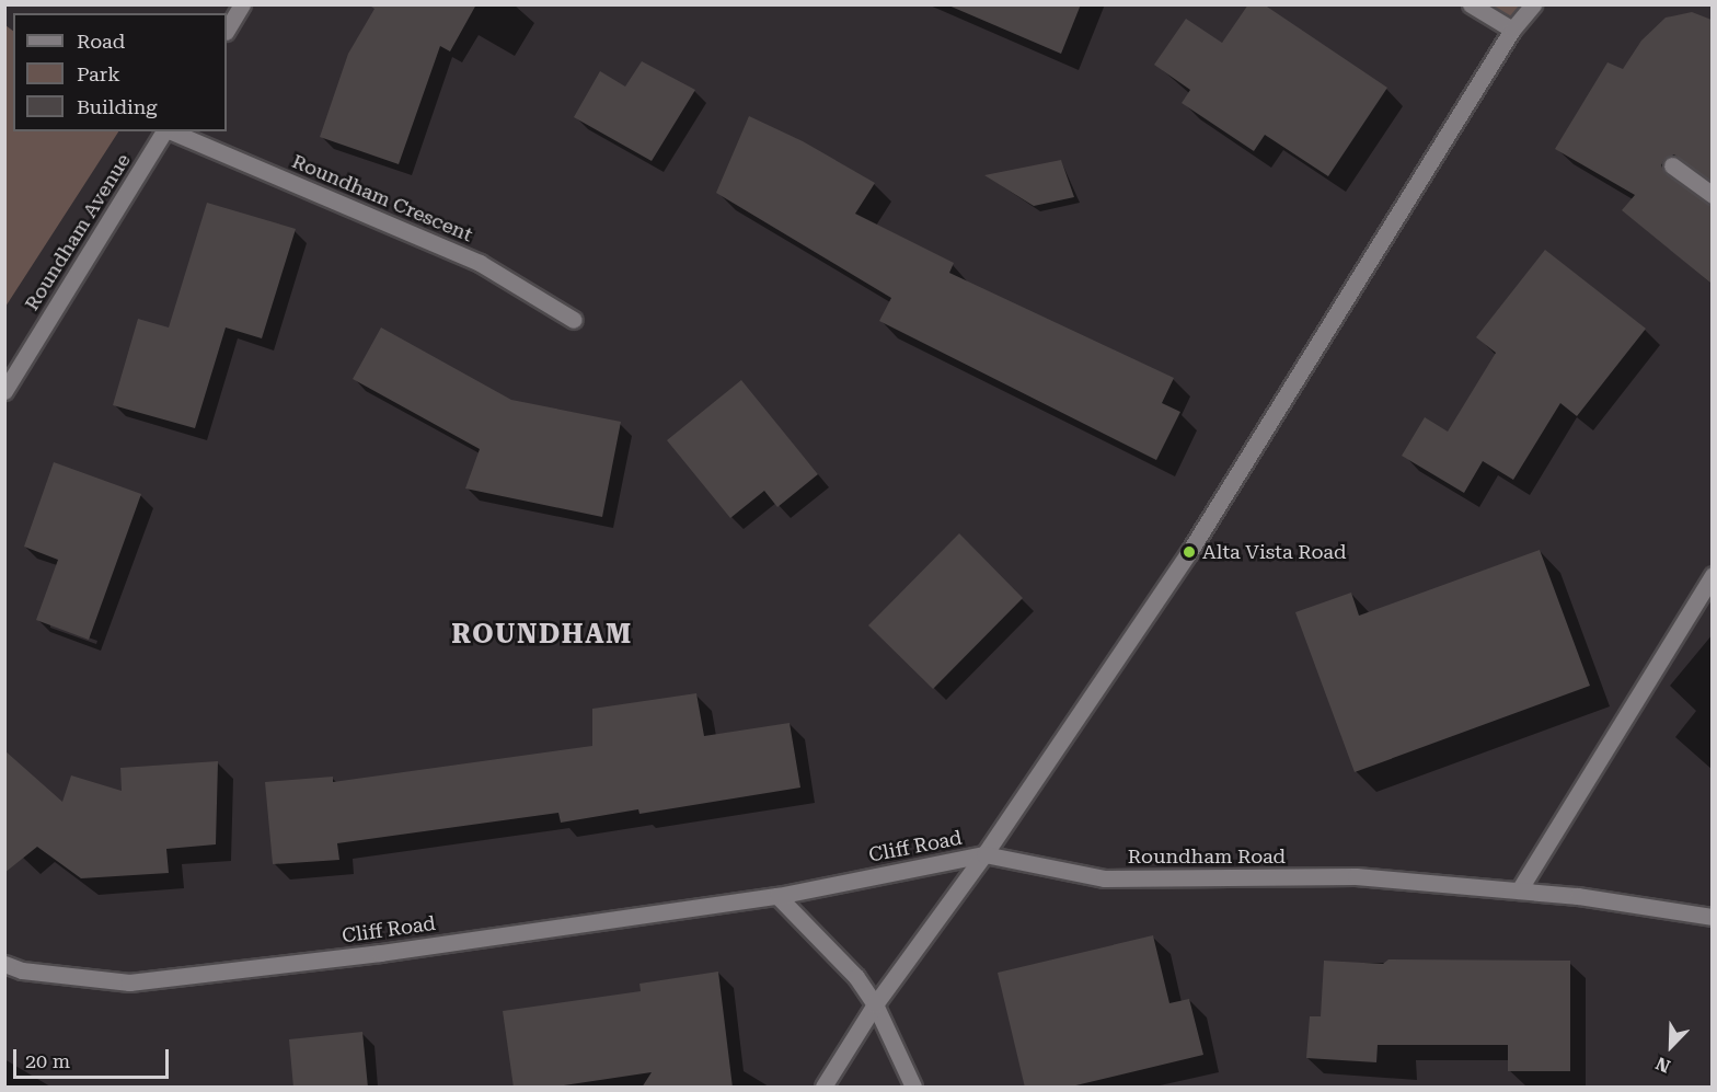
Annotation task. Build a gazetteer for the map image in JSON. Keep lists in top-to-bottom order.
{
  "streets": {
    "street": [
      "Roundham Crescent",
      "Roundham Avenue",
      "Cliff Road",
      "Roundham Road"
    ]
  },
  "crossings": [
    ["Cliff Road", "Roundham Road"]
  ],
  "districts": ["ROUNDHAM"],
  "places": ["Alta Vista Road"],
  "legend": ["Road", "Park", "Building"],
  "scale_bar": "20 m",
  "north": "bottom left"
}
